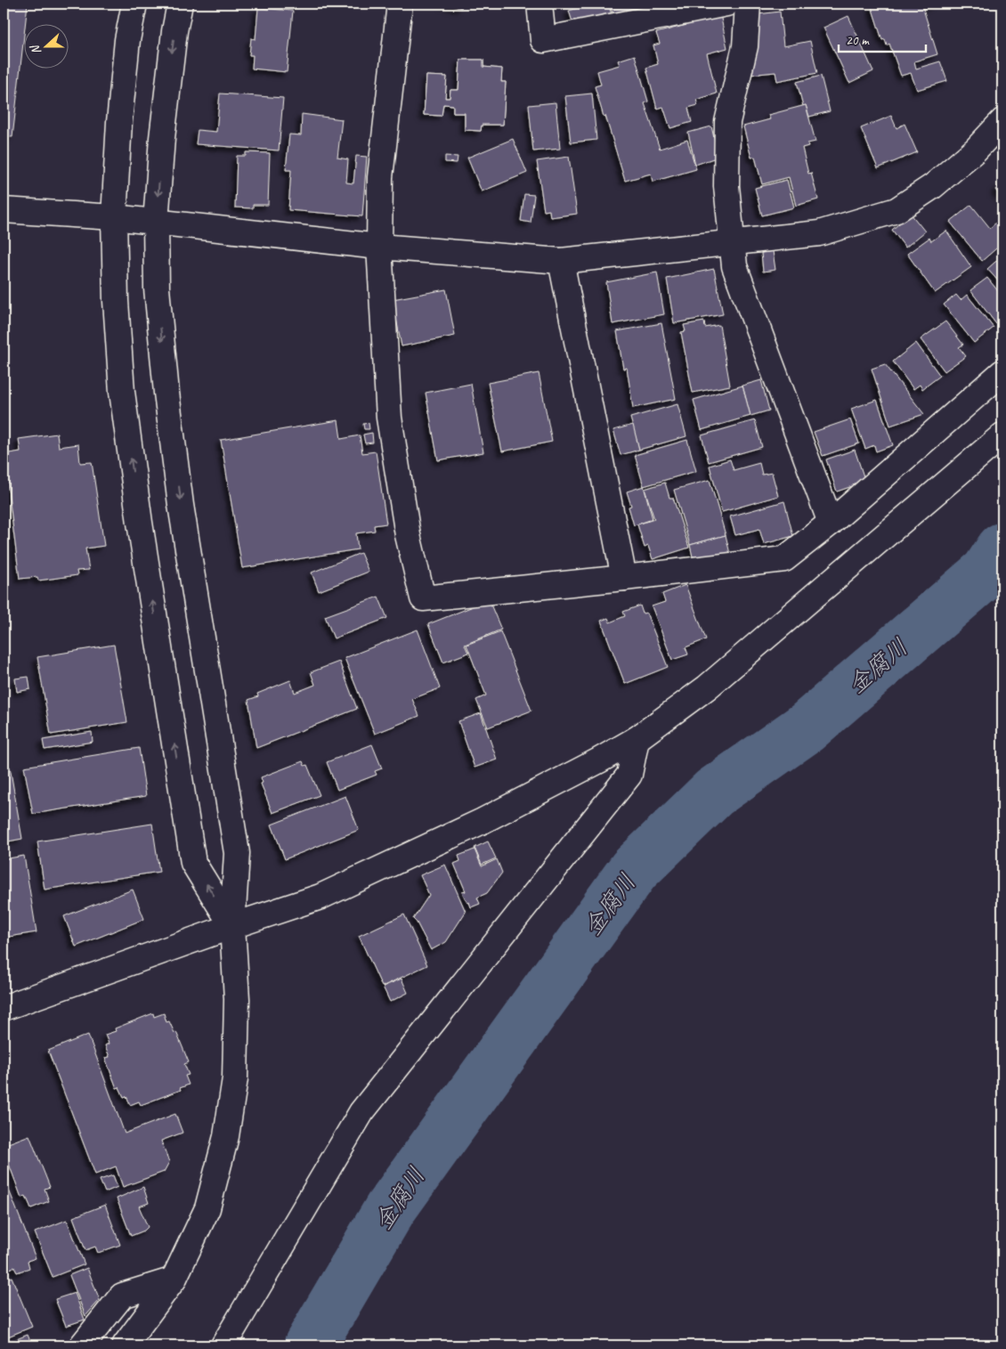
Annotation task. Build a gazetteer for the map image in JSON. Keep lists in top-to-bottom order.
{
  "water": ["金腐川"],
  "scale_bar": "20 m",
  "north": "left"
}
